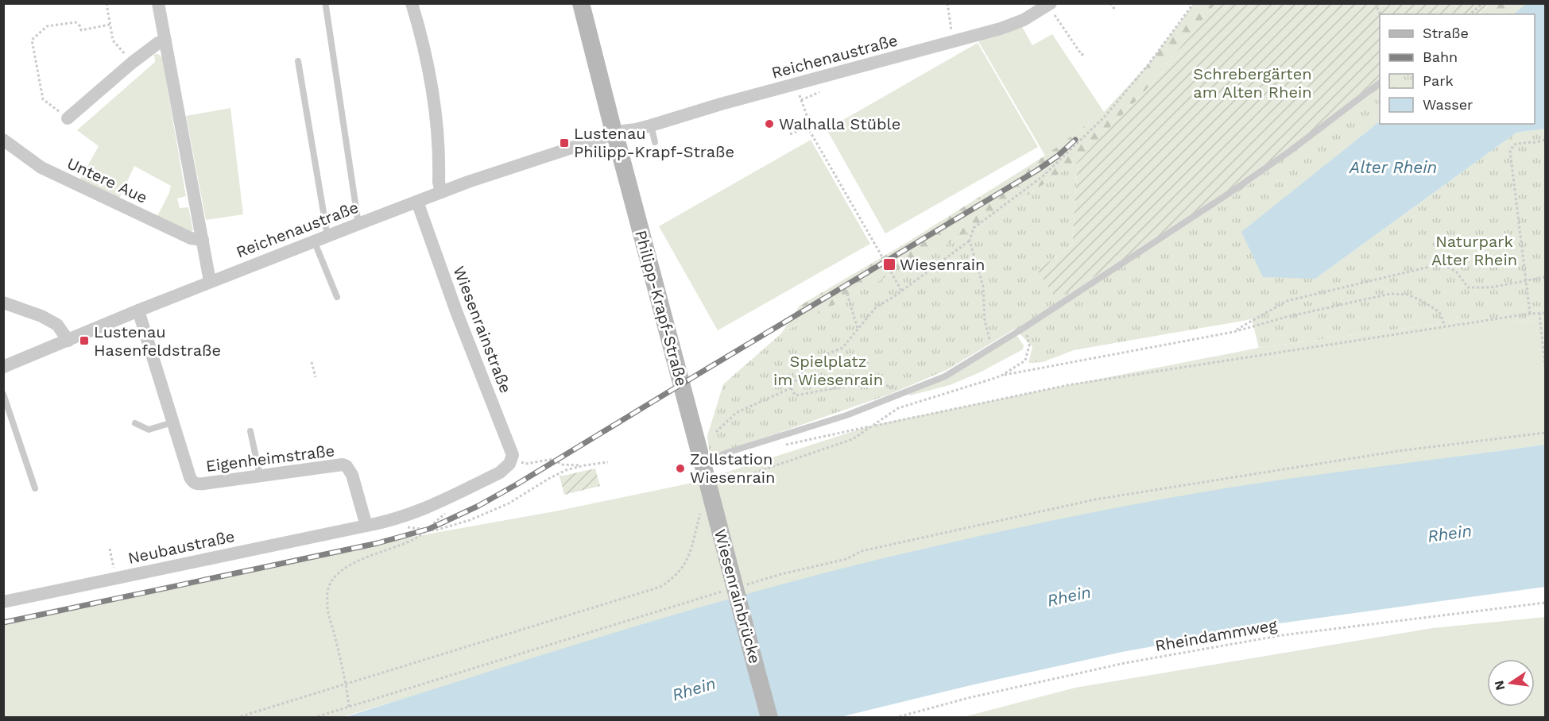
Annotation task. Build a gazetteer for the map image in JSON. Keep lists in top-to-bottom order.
{
  "streets": {
    "street": [
      "Reichenaustraße",
      "Untere Aue",
      "Philipp-Krapf-Straße",
      "Wiesenrainstraße",
      "Eigenheimstraße",
      "Neubaustraße",
      "Wiesenrainbrücke"
    ],
    "path": ["Rheindammweg"]
  },
  "crossings": [
    ["Reichenaustraße", "Philipp-Krapf-Straße"],
    ["Reichenaustraße", "Wiesenrainstraße"],
    ["Reichenaustraße", "Eigenheimstraße"],
    ["Philipp-Krapf-Straße", "Wiesenrainbrücke"],
    ["Wiesenrainstraße", "Eigenheimstraße"],
    ["Wiesenrainstraße", "Neubaustraße"],
    ["Eigenheimstraße", "Neubaustraße"]
  ],
  "water": ["Alter Rhein", "Rhein"],
  "parks": ["Schrebergärten am Alten Rhein", "Naturpark Alter Rhein", "Spielplatz im Wiesenrain"],
  "places": {
    "other": ["Walhalla Stüble", "Zollstation Wiesenrain"],
    "transit": ["Lustenau Philipp-Krapf-Straße", "Wiesenrain", "Lustenau Hasenfeldstraße"]
  },
  "legend": [
    "Straße",
    "Bahn",
    "Park",
    "Wasser"
  ],
  "north": "left"
}
